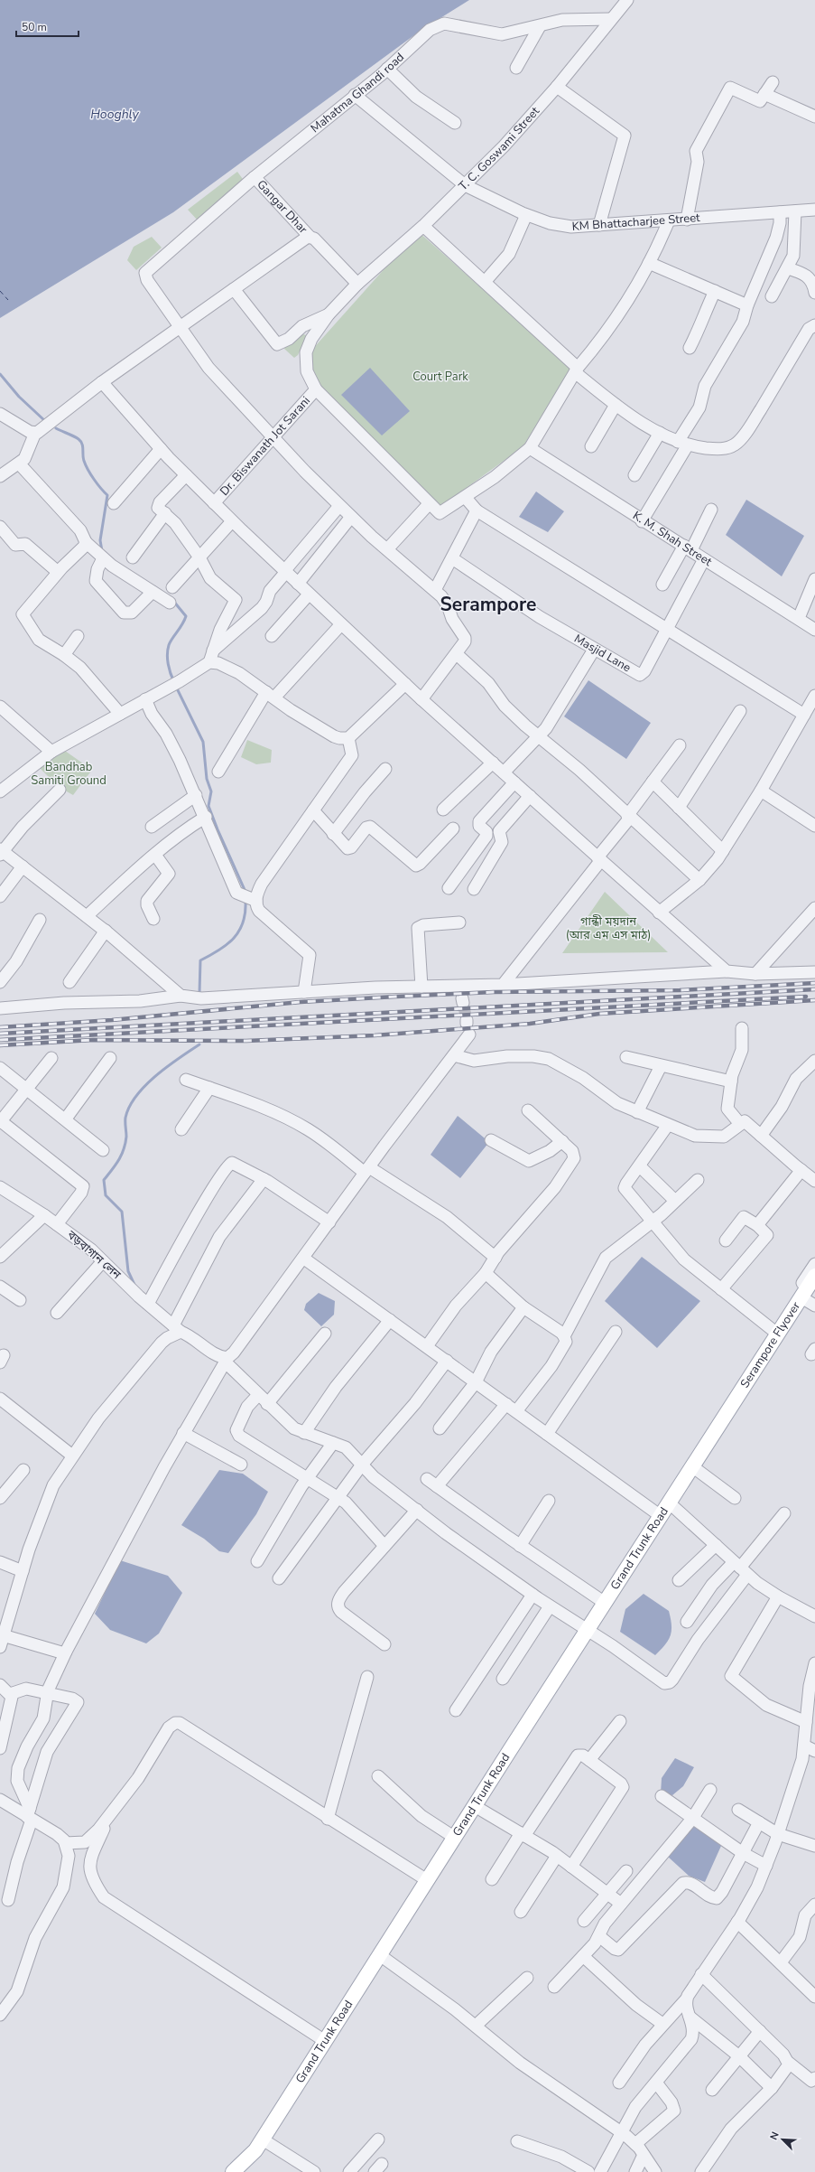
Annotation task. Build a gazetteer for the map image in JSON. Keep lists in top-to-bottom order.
{
  "streets": {
    "main road": ["Serampore Flyover", "Grand Trunk Road"],
    "street": [
      "Mahatma Ghandi road",
      "T. C. Goswami Street",
      "Gangar Dhar",
      "KM Bhattacharjee Street",
      "Dr. Biswanath Jot Sarani",
      "K. M. Shah Street",
      "Masjid Lane",
      "বড়বাগান লেন"
    ]
  },
  "crossings": [
    ["Mahatma Ghandi road", "T. C. Goswami Street"],
    ["Mahatma Ghandi road", "Gangar Dhar"],
    ["Mahatma Ghandi road", "KM Bhattacharjee Street"],
    ["T. C. Goswami Street", "Gangar Dhar"],
    ["T. C. Goswami Street", "KM Bhattacharjee Street"],
    ["K. M. Shah Street", "Masjid Lane"],
    ["Serampore Flyover", "Grand Trunk Road"]
  ],
  "districts": ["Serampore"],
  "water": ["Hooghly"],
  "parks": ["Court Park", "Bandhab Samiti Ground", "গান্ধী ময়দান (আর এম এস মাঠ)"],
  "scale_bar": "50 m",
  "north": "top left"
}
